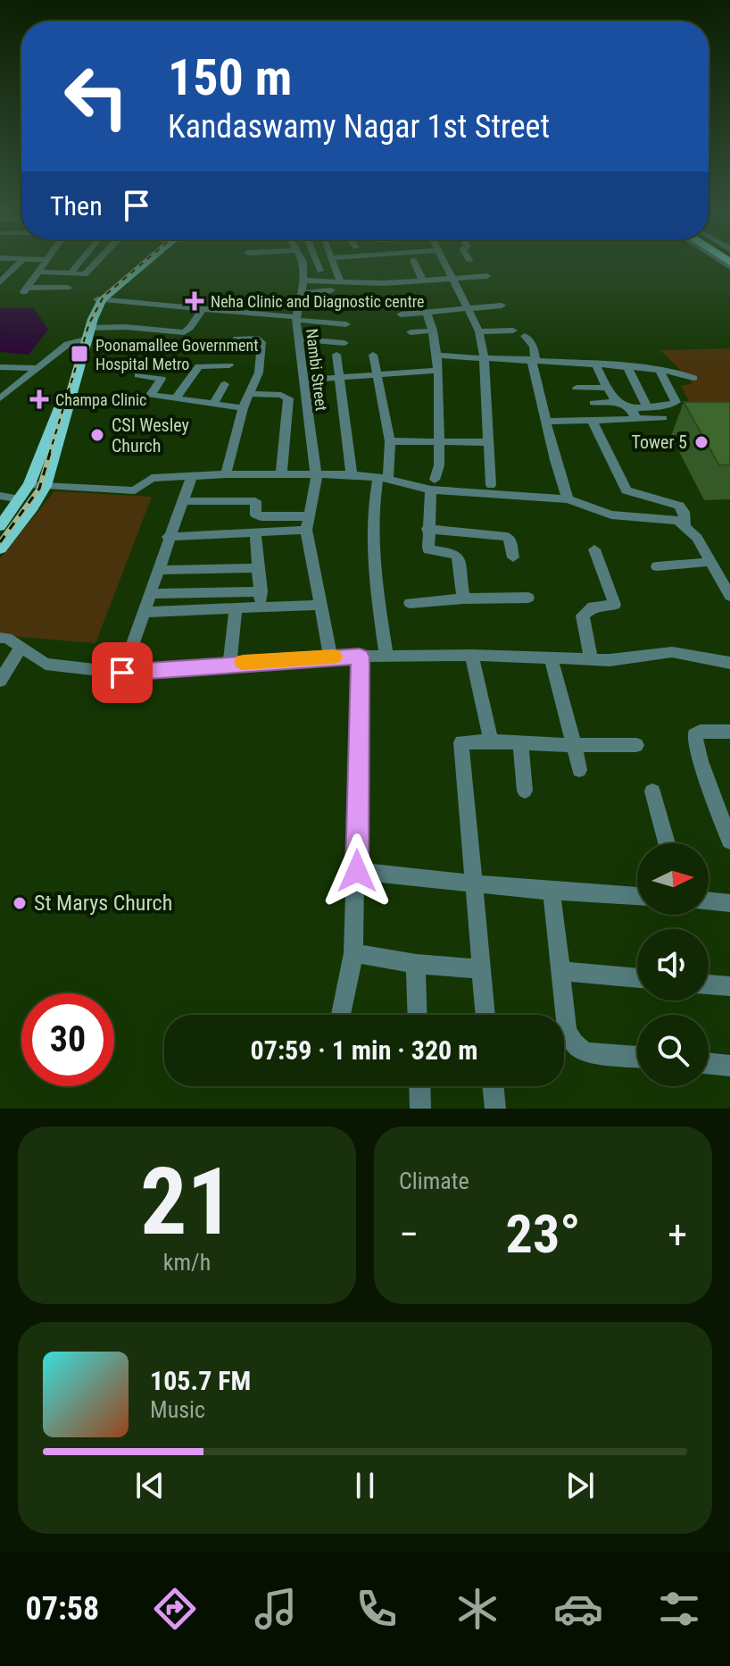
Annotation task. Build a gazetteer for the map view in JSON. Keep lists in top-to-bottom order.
{
  "streets": {
    "street": ["Nambi Street"]
  },
  "places": {
    "health": ["Neha Clinic and Diagnostic centre", "Champa Clinic"],
    "transit": ["Poonamallee Government Hospital Metro"],
    "other": ["CSI Wesley Church", "Tower 5", "St Marys Church"]
  },
  "north": "right",
  "page": {
    "turn": ["150 m", "Kandaswamy Nagar 1st Street"],
    "then": "Then",
    "limit": "30",
    "trip": "07:59 · 1 min · 320 m",
    "tile": [
      ["21", "km/h"],
      "Climate"
    ],
    "heat": ["−", "23°", "+"],
    "song": ["105.7 FM", "Music"],
    "tabs": "07:58"
  }
}
